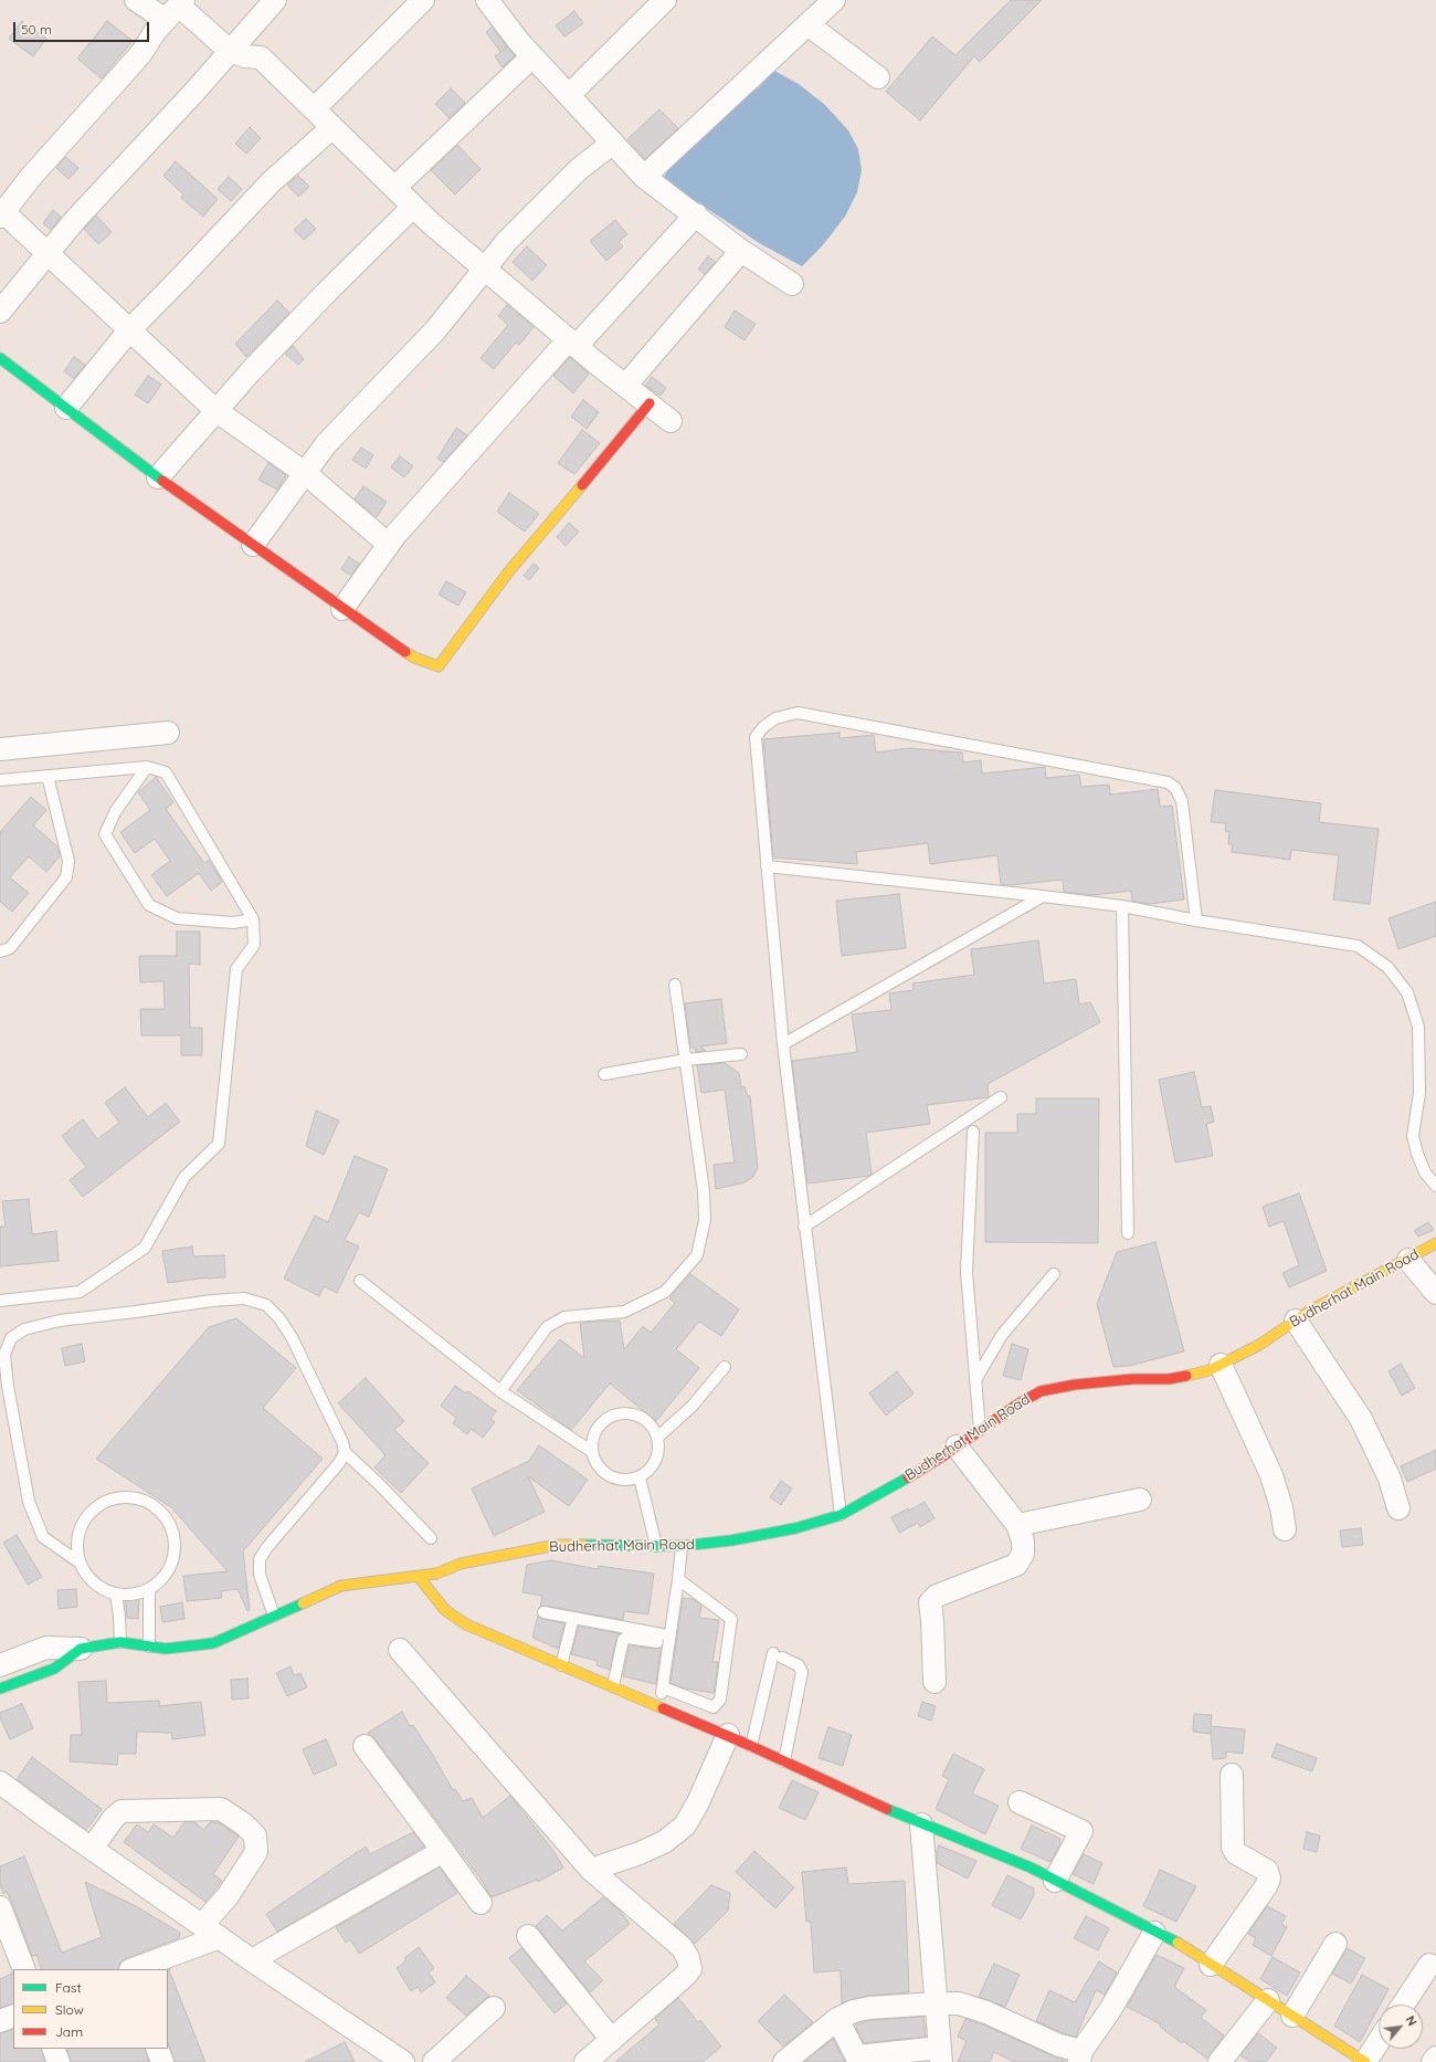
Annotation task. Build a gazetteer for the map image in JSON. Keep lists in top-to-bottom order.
{
  "streets": {
    "street": ["Budherhat Main Road"]
  },
  "legend": ["Fast", "Slow", "Jam"],
  "scale_bar": "50 m",
  "north": "top right"
}
